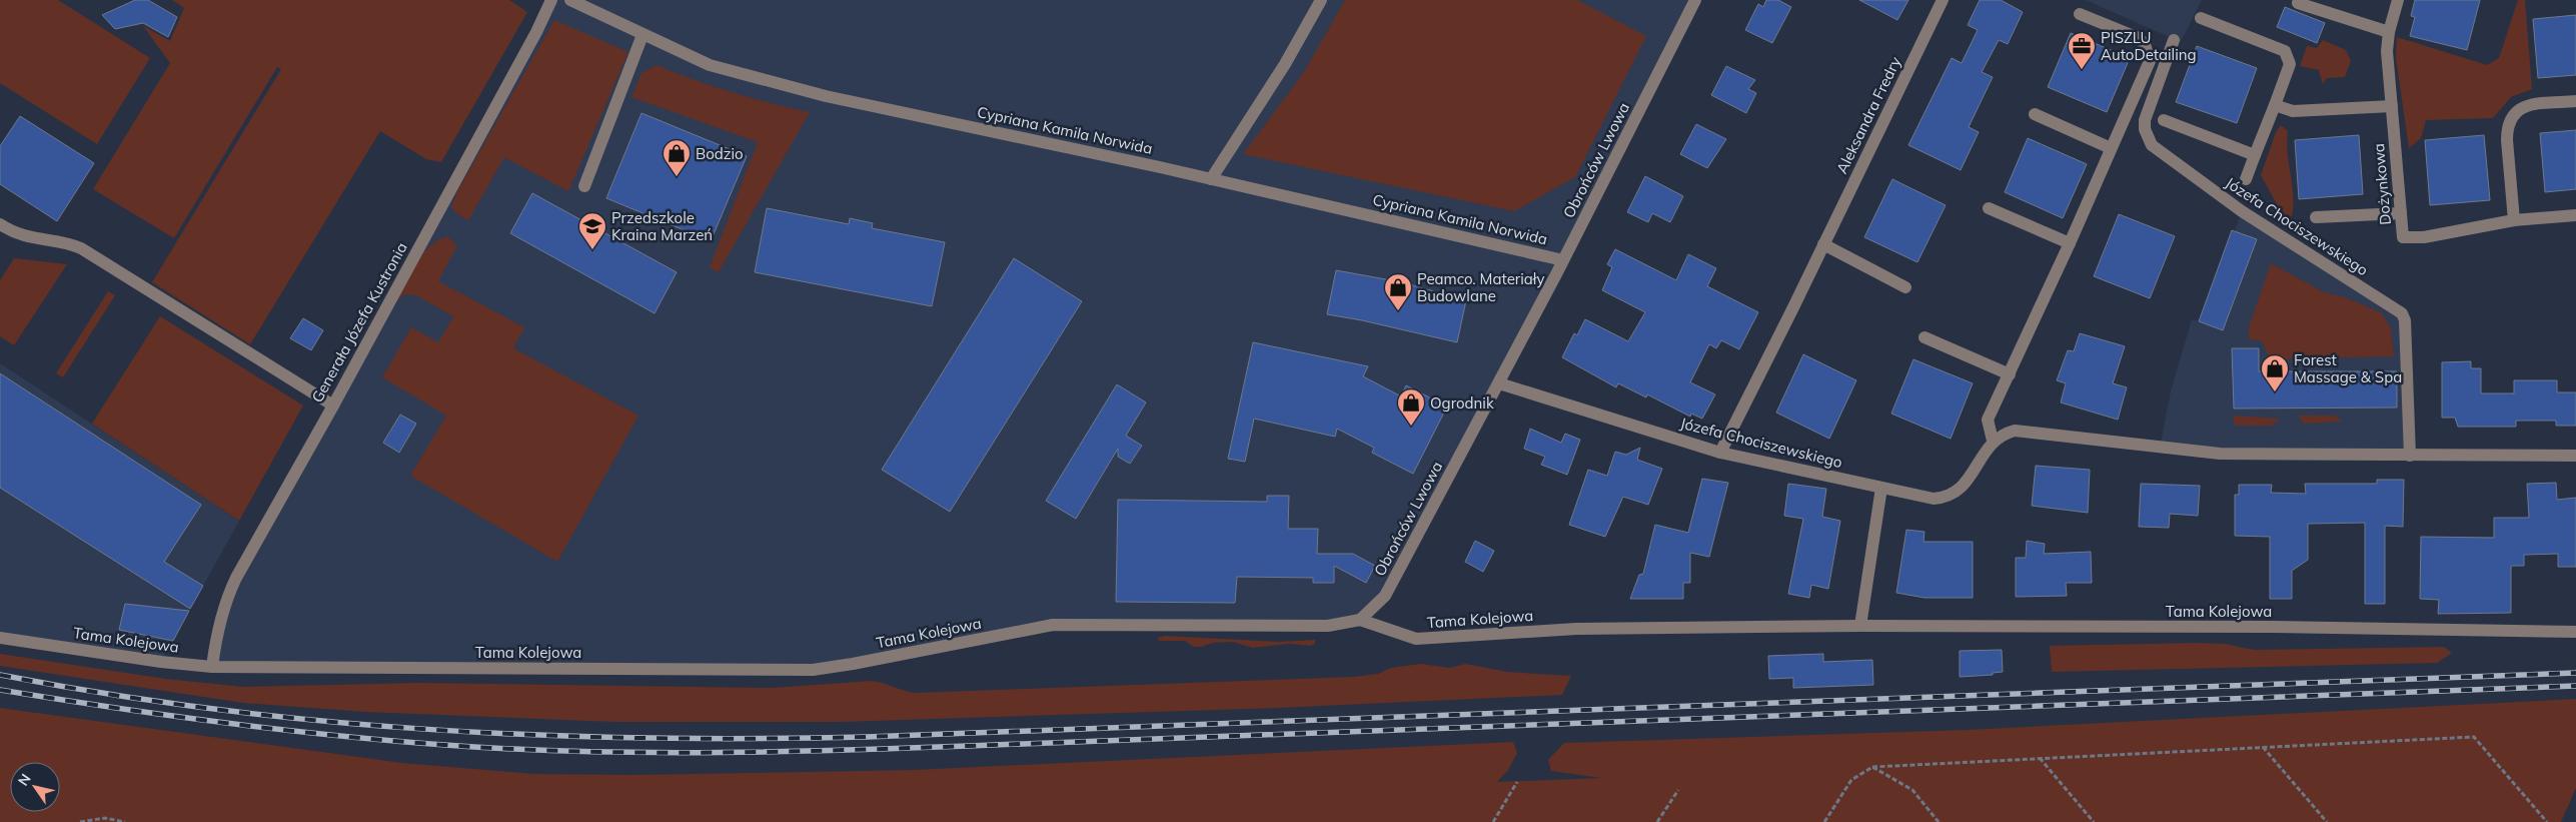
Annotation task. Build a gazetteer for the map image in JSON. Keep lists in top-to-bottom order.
{
  "streets": {
    "street": [
      "Aleksandra Fredry",
      "Cypriana Kamila Norwida",
      "Obrońców Lwowa",
      "Dożynkowa",
      "Józefa Chociszewskiego",
      "Generała Józefa Kustronia",
      "Tama Kolejowa"
    ]
  },
  "crossings": [
    ["Aleksandra Fredry", "Józefa Chociszewskiego"],
    ["Cypriana Kamila Norwida", "Obrońców Lwowa"],
    ["Obrońców Lwowa", "Józefa Chociszewskiego"],
    ["Obrońców Lwowa", "Tama Kolejowa"],
    ["Generała Józefa Kustronia", "Tama Kolejowa"]
  ],
  "places": {
    "office": ["PISZLU AutoDetailing"],
    "shop": [
      "Bodzio",
      "Peamco. Materiały Budowlane",
      "Forest Massage & Spa",
      "Ogrodnik"
    ],
    "school or university": ["Przedszkole Kraina Marzeń"]
  },
  "north": "top left"
}
